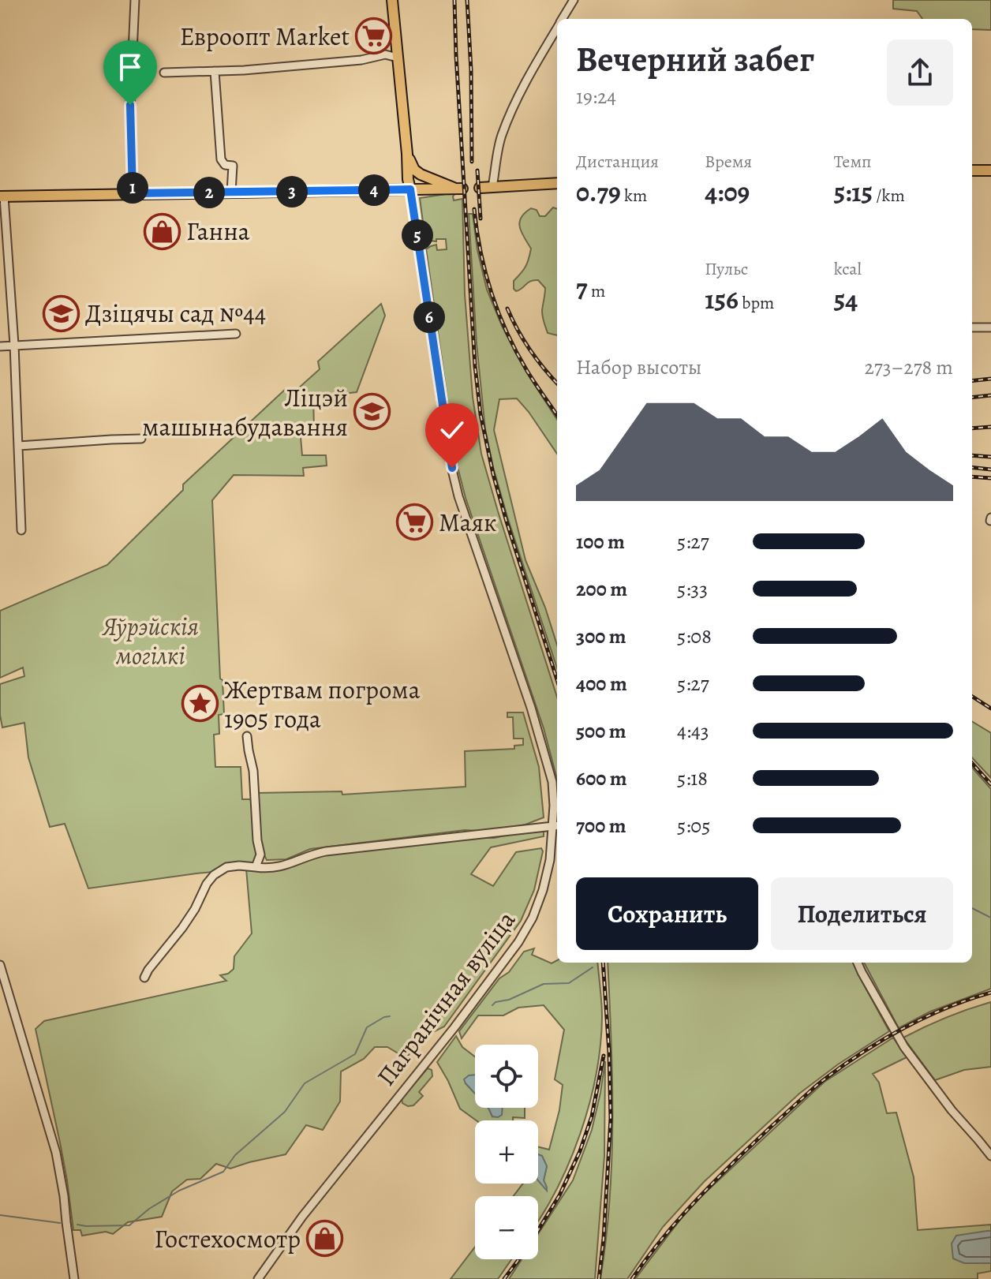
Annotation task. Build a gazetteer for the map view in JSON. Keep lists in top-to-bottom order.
{
  "streets": {
    "main road": ["Пагранічная вуліца"]
  },
  "parks": ["Яўрэйскія могілкі"],
  "places": {
    "supermarket": ["Евроопт Market", "Маяк"],
    "shop": ["Ганна", "Гостехосмотр"],
    "school or university": ["Дзіцячы сад №44", "Ліцэй машынабудавання"],
    "place": ["Жертвам погрома 1905 года"]
  },
  "page": {
    "heading": ["Вечерний забег", "19:24"],
    "stats": [
      ["Дистанция", "0.79 km"],
      ["Время", "4:09"],
      ["Темп", "5:15 /km"],
      ["7 m"],
      ["Пульс", "156 bpm"],
      ["kcal", "54"]
    ],
    "pins": [
      "1",
      "4",
      "3",
      "2",
      "5",
      "6"
    ],
    "chart": ["Набор высоты", "273–278 m"],
    "list": [
      {
        "name": "100 m",
        "note": "5:27"
      },
      {
        "name": "200 m",
        "note": "5:33"
      },
      {
        "name": "300 m",
        "note": "5:08"
      },
      {
        "name": "400 m",
        "note": "5:27"
      },
      {
        "name": "500 m",
        "note": "4:43"
      },
      {
        "name": "600 m",
        "note": "5:18"
      },
      {
        "name": "700 m",
        "note": "5:05"
      }
    ],
    "buttons": ["Сохранить", "Поделиться"],
    "map_buttons": ["+", "−"]
  }
}
